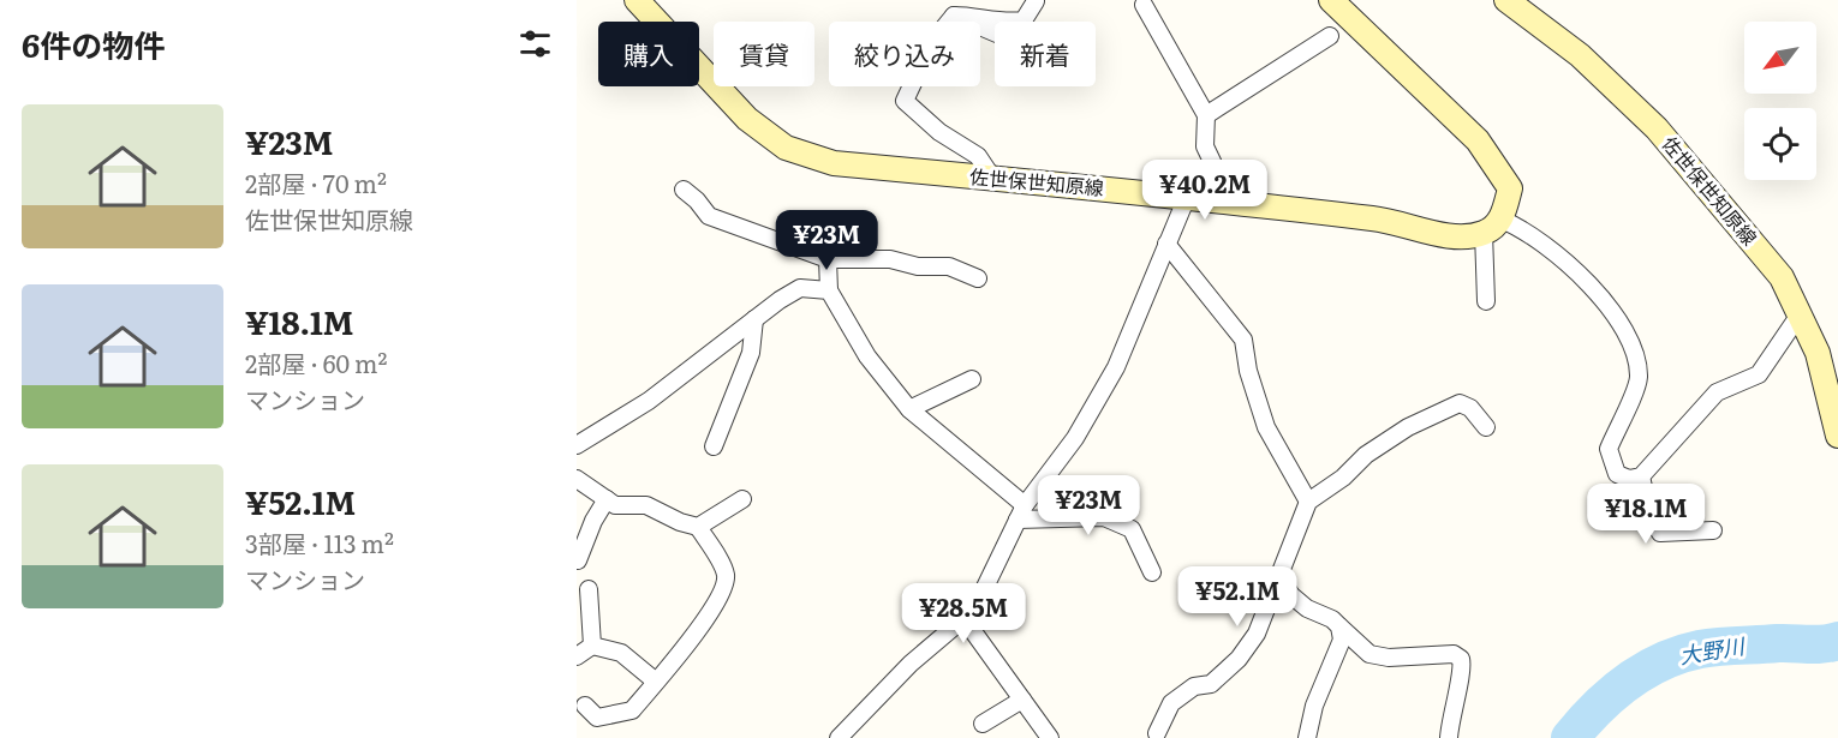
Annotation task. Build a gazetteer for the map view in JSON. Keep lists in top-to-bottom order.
{
  "streets": {
    "main road": ["佐世保世知原線"]
  },
  "water": ["大野川"],
  "north": "bottom left",
  "page": {
    "heading": "6件の物件",
    "chip": [
      "購入",
      "賃貸",
      "絞り込み",
      "新着"
    ],
    "list": [
      {
        "name": "¥23M",
        "note": "2部屋 · 70 m² · 佐世保世知原線"
      },
      {
        "name": "¥18.1M",
        "note": "2部屋 · 60 m² · マンション"
      },
      {
        "name": "¥52.1M",
        "note": "3部屋 · 113 m² · マンション"
      }
    ],
    "price": [
      "¥40.2M",
      "¥23M",
      "¥23M",
      "¥18.1M",
      "¥52.1M",
      "¥28.5M"
    ]
  }
}
